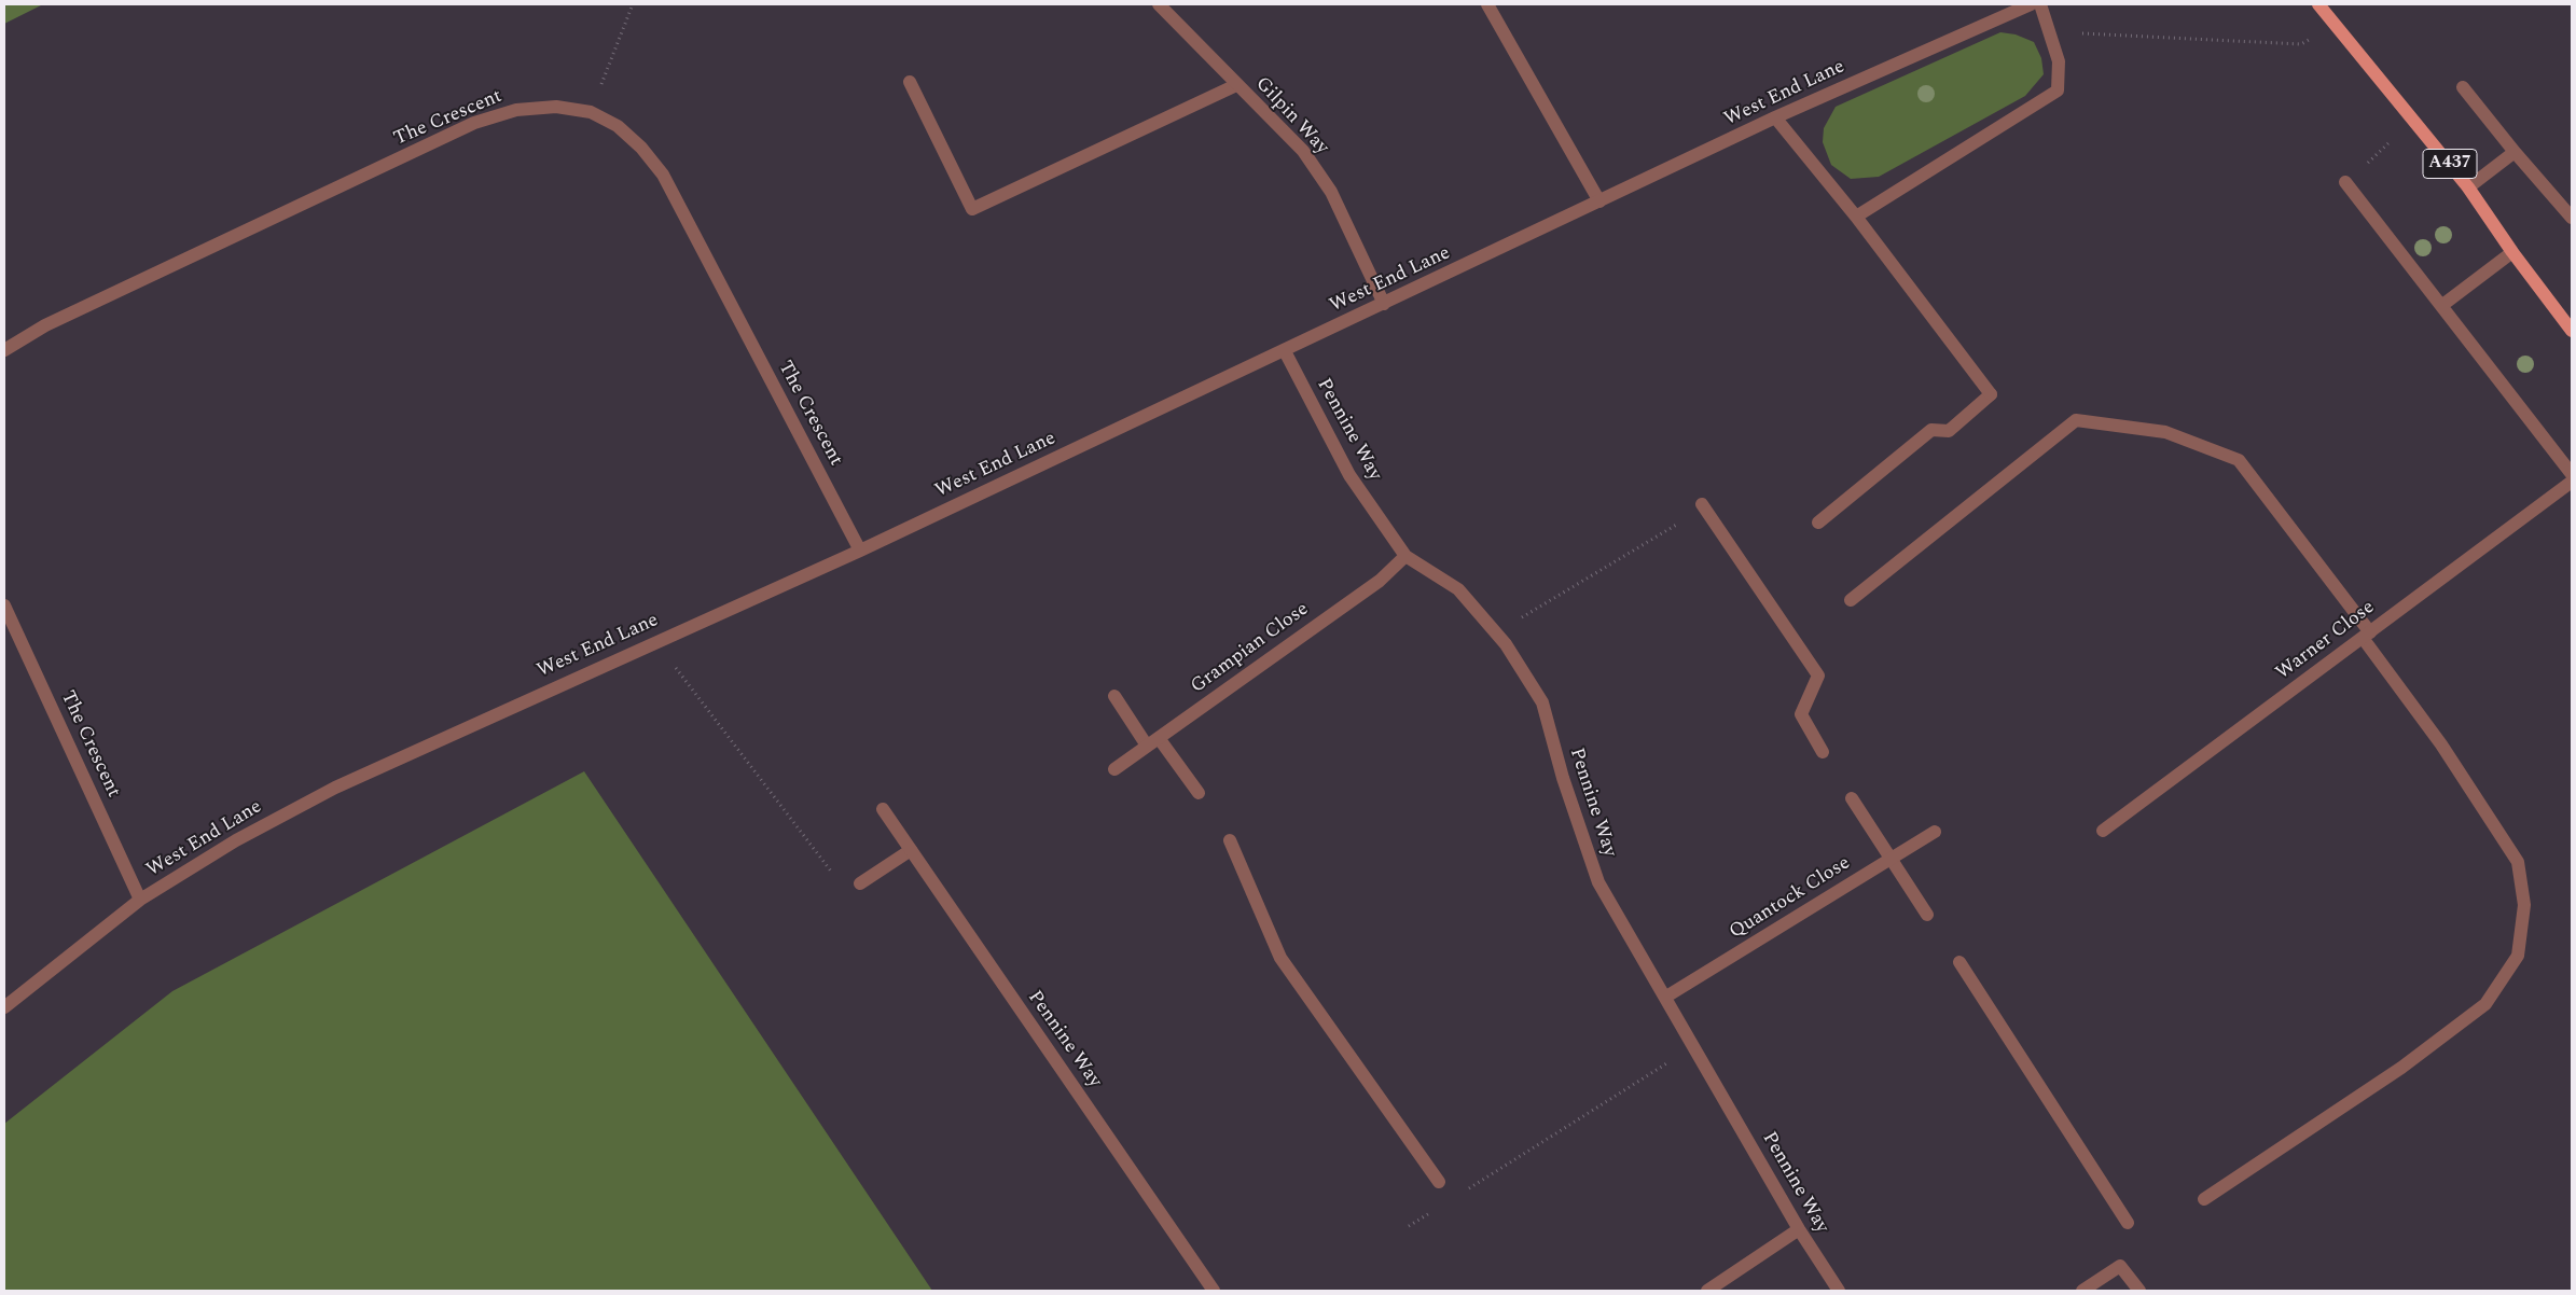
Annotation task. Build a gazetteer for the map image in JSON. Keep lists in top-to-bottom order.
{
  "streets": {
    "main road": ["A437"],
    "street": [
      "West End Lane",
      "Gilpin Way",
      "The Crescent",
      "Pennine Way",
      "Warner Close",
      "Grampian Close",
      "Quantock Close"
    ]
  },
  "crossings": [
    ["West End Lane", "Gilpin Way"],
    ["West End Lane", "The Crescent"],
    ["West End Lane", "Pennine Way"],
    ["Pennine Way", "Grampian Close"],
    ["Pennine Way", "Quantock Close"]
  ]
}
